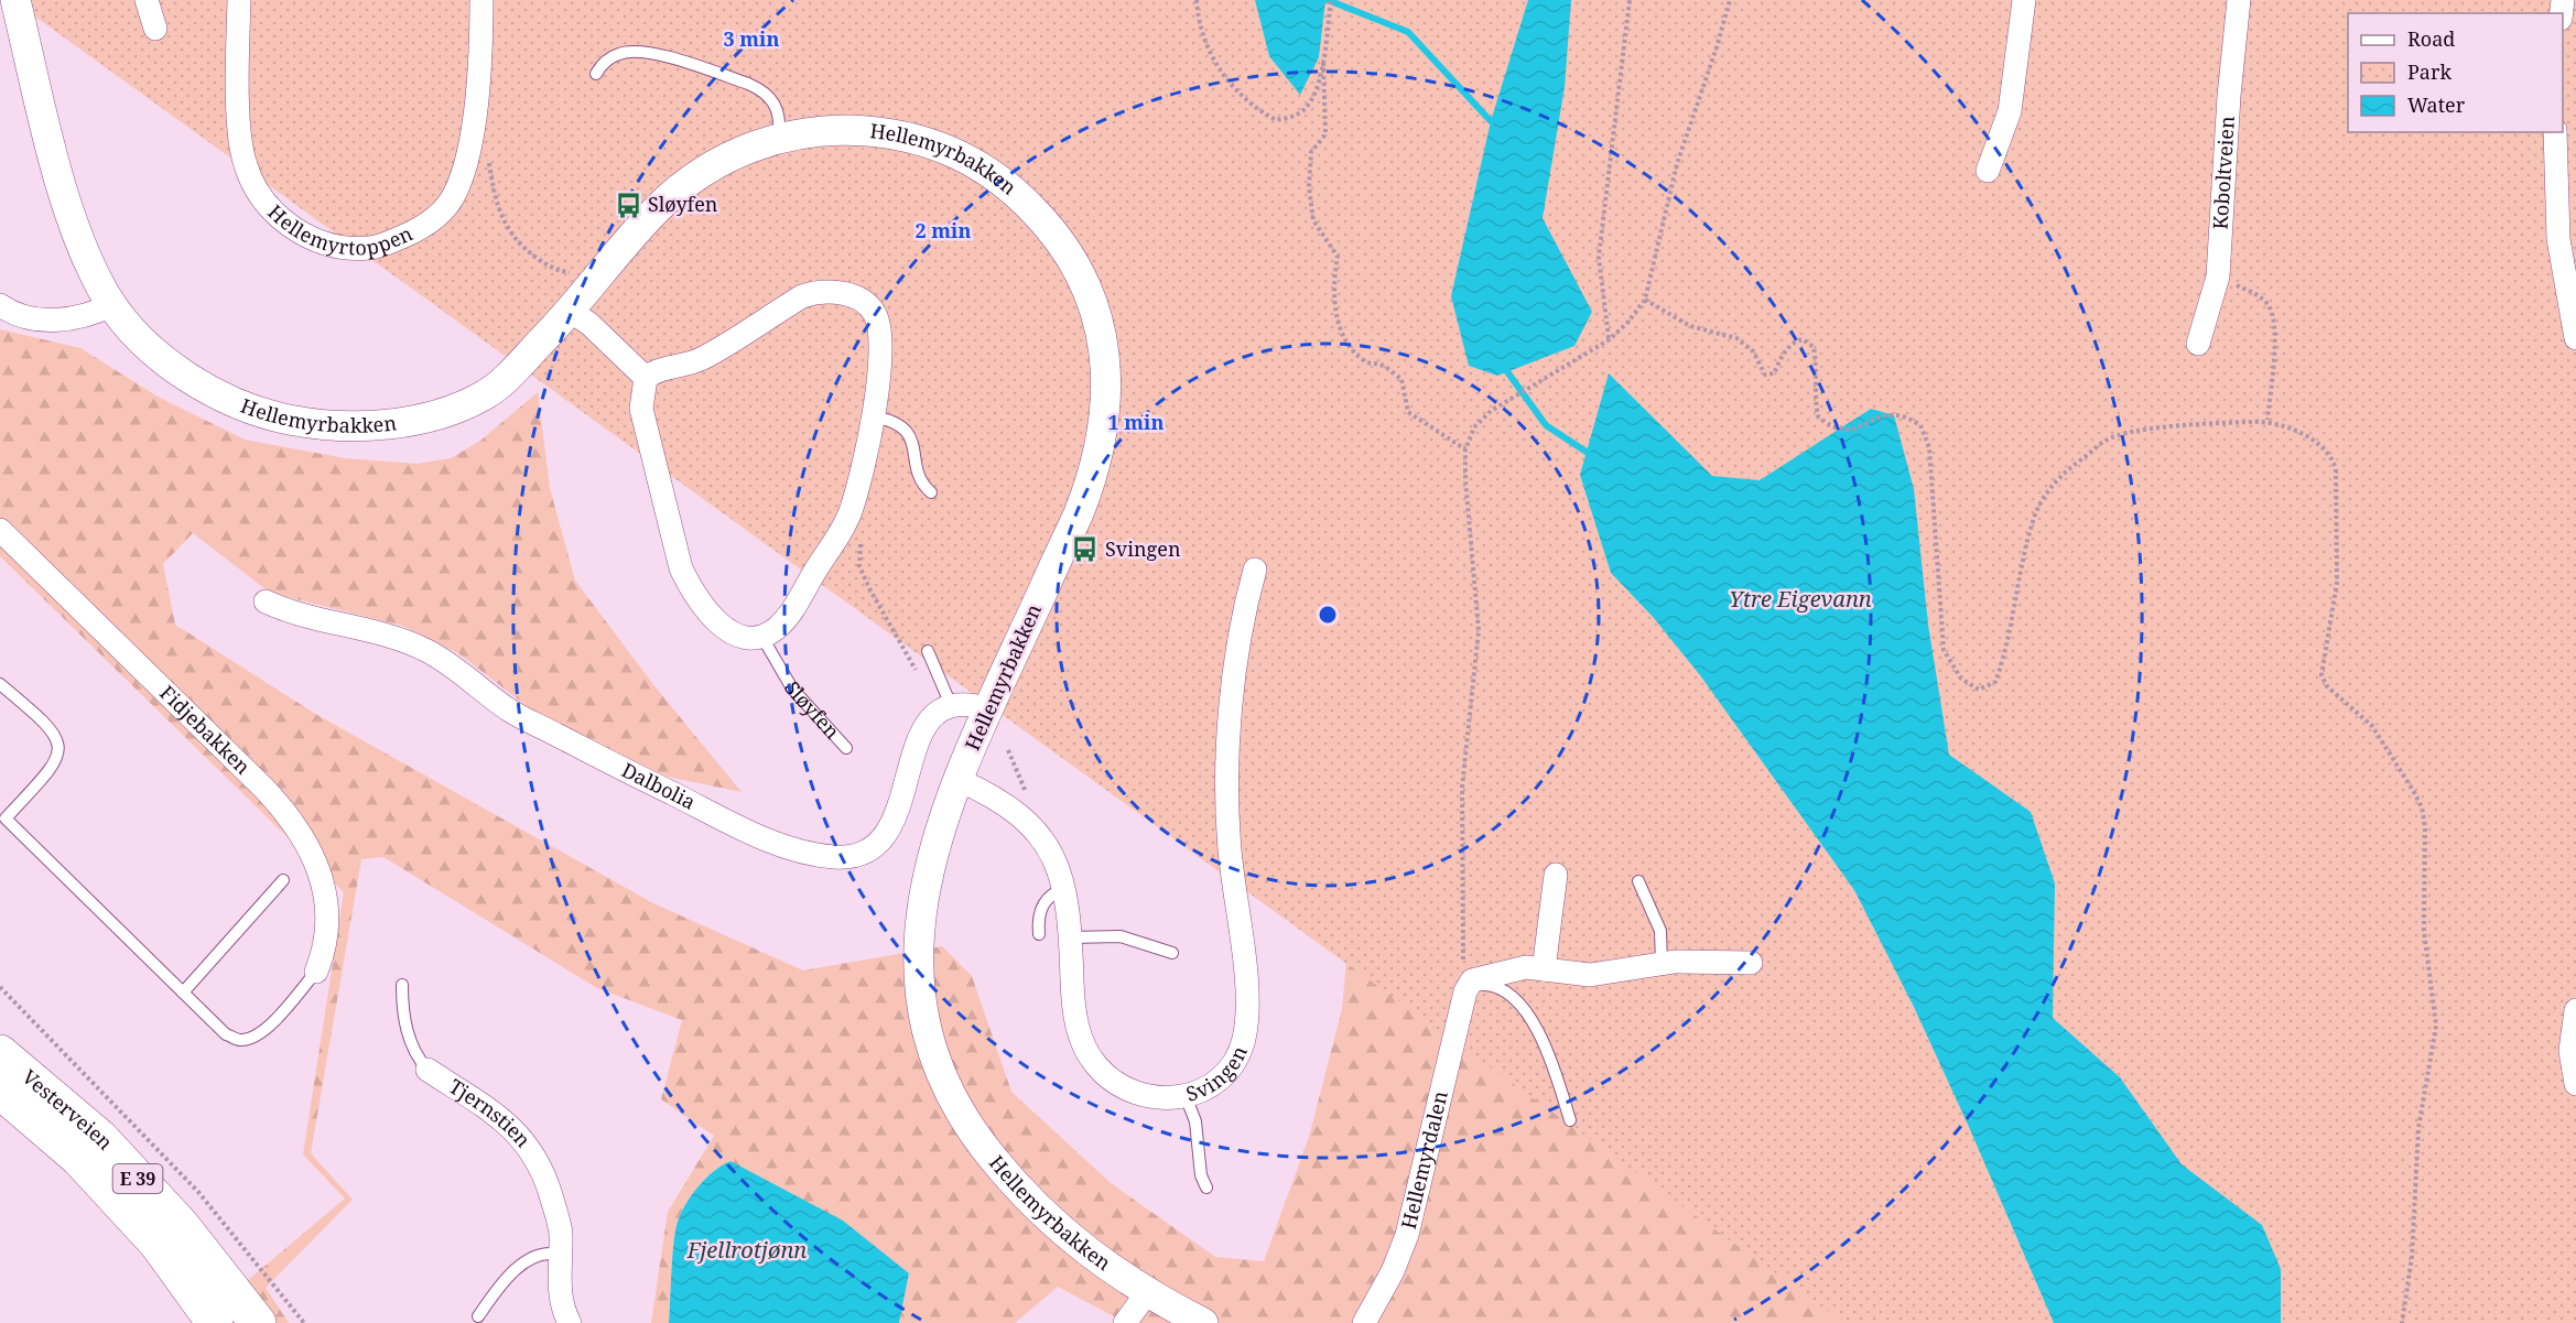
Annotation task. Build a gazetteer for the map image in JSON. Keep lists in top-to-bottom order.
{
  "streets": {
    "highway": ["Vesterveien", "E 39"],
    "street": [
      "Hellemyrbakken",
      "Koboltveien",
      "Hellemyrtoppen",
      "Fidjebakken",
      "Dalbolia",
      "Svingen",
      "Tjernstien",
      "Hellemyrdalen"
    ],
    "lane": ["Sløyfen"]
  },
  "crossings": [
    ["Hellemyrbakken", "Svingen"]
  ],
  "water": ["Ytre Eigevann", "Fjellrotjønn"],
  "places": {
    "bus stop": ["Sløyfen", "Svingen"]
  },
  "legend": ["Road", "Park", "Water"],
  "rings": ["3 min", "2 min", "1 min"]
}
